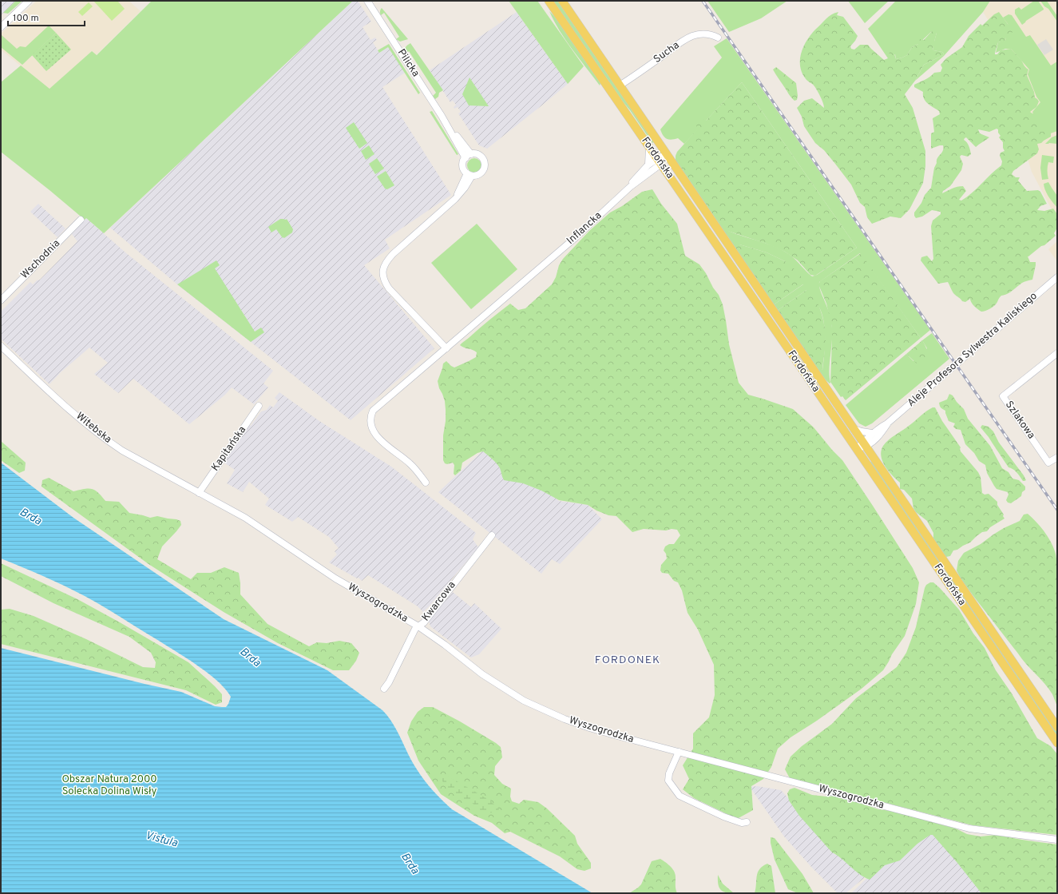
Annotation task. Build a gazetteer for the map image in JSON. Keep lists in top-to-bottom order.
{
  "streets": {
    "main road": ["Fordońska"],
    "street": [
      "Sucha",
      "Pilicka",
      "Inflancka",
      "Wschodnia",
      "Aleje Profesora Sylwestra Kaliskiego",
      "Szlakowa",
      "Witebska",
      "Kapitańska",
      "Kwarcowa",
      "Wyszogrodzka"
    ]
  },
  "crossings": [
    ["Sucha", "Fordońska"],
    ["Fordońska", "Inflancka"],
    ["Fordońska", "Aleje Profesora Sylwestra Kaliskiego"],
    ["Witebska", "Kapitańska"],
    ["Witebska", "Wyszogrodzka"],
    ["Kapitańska", "Wyszogrodzka"],
    ["Kwarcowa", "Wyszogrodzka"]
  ],
  "districts": ["FORDONEK"],
  "water": ["Brda", "Vistula"],
  "parks": ["Obszar Natura 2000 Solecka Dolina Wisły"],
  "scale_bar": "100 m"
}
